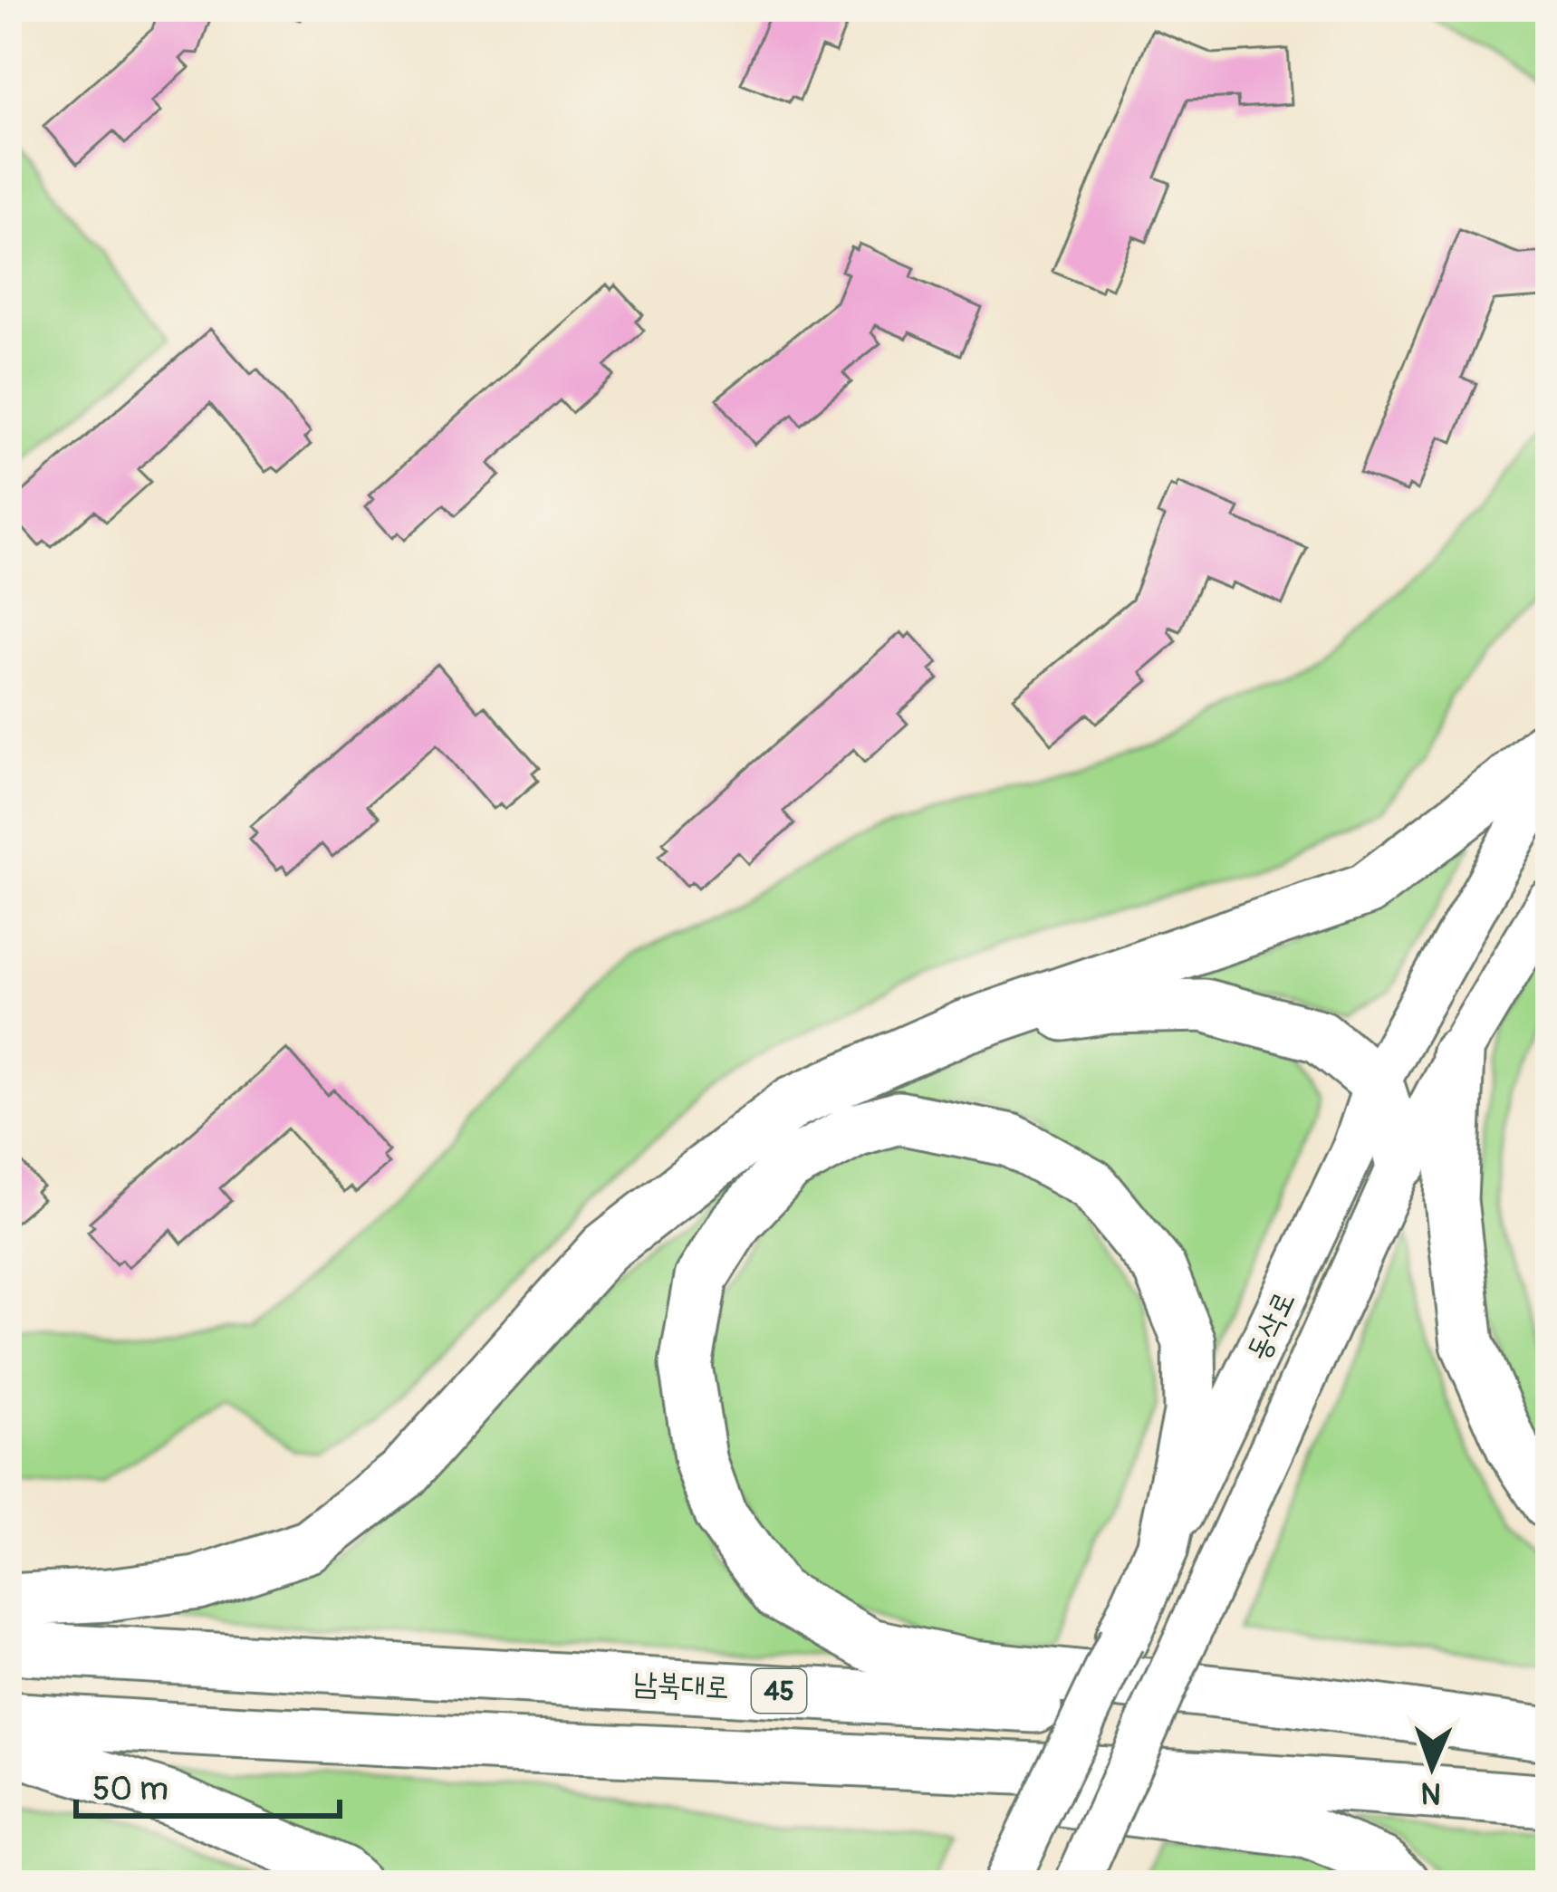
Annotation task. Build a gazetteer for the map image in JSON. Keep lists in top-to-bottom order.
{
  "streets": {
    "highway": ["남북대로", "45"],
    "main road": ["동삭로"]
  },
  "scale_bar": "50 m",
  "north": "bottom"
}
